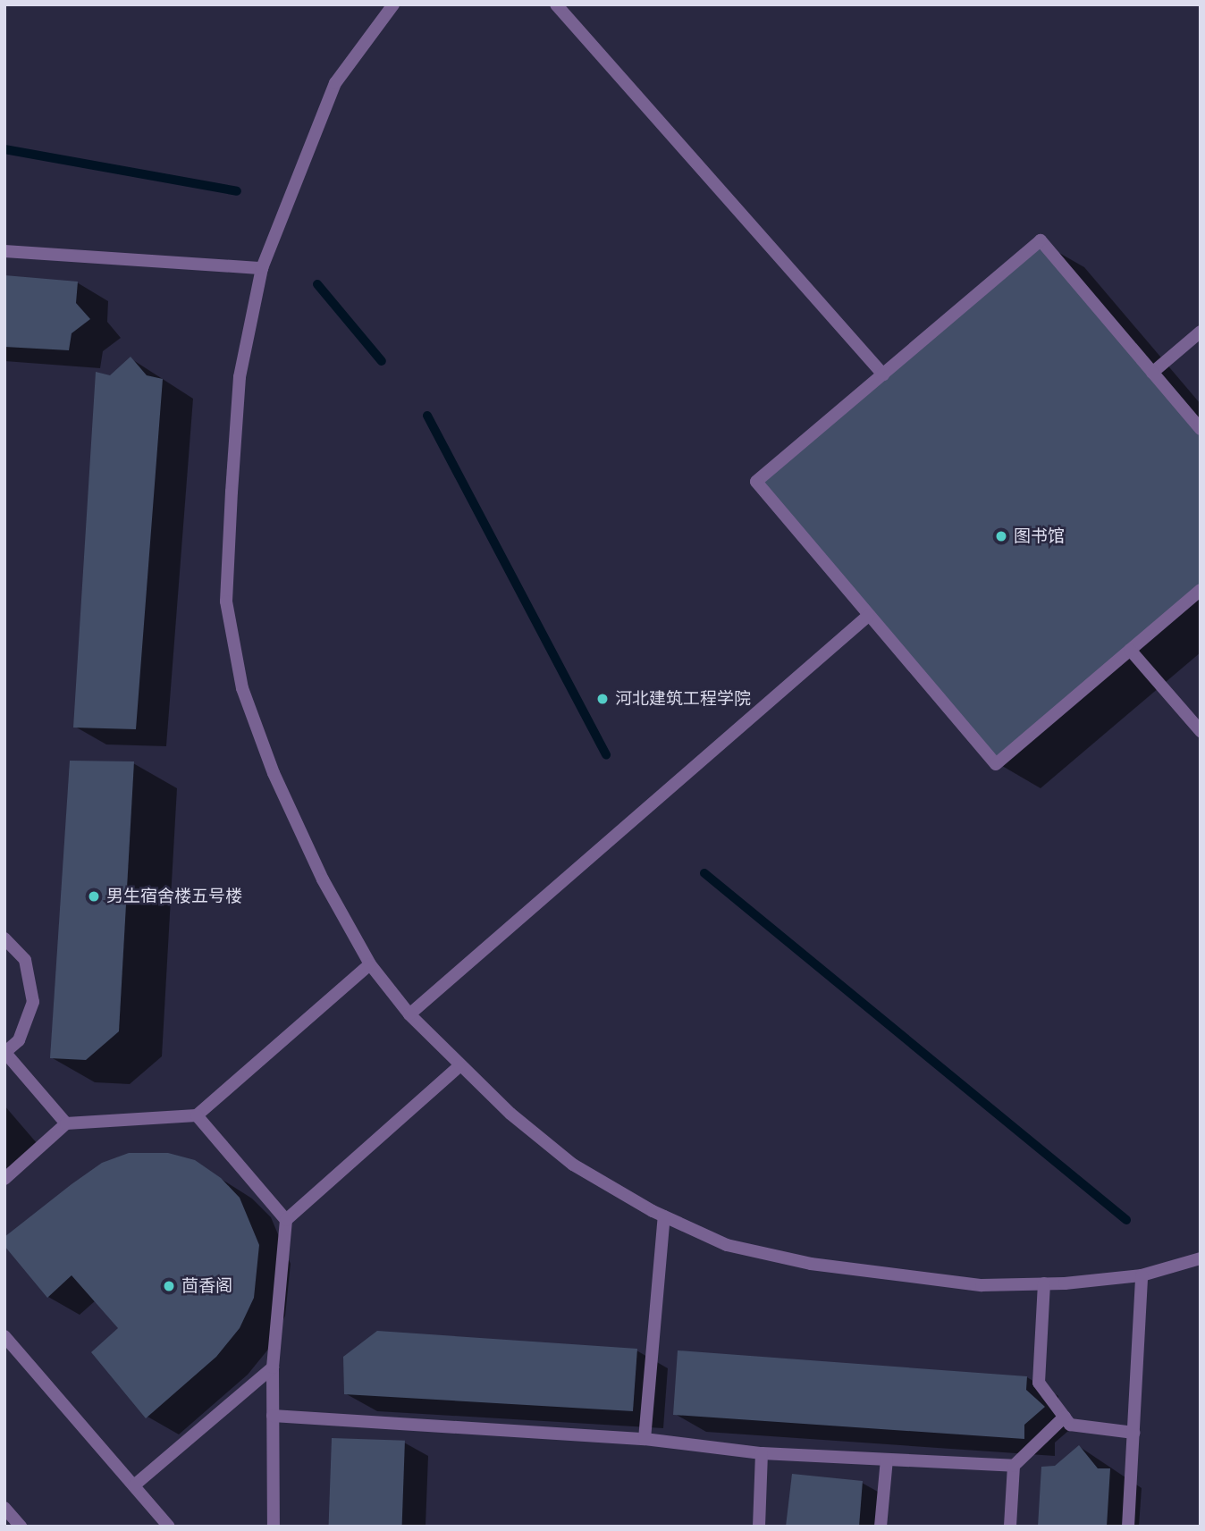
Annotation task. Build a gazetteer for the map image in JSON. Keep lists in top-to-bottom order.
{
  "places": [
    "图书馆",
    "河北建筑工程学院",
    "男生宿舍楼五号楼",
    "茴香阁"
  ]
}
